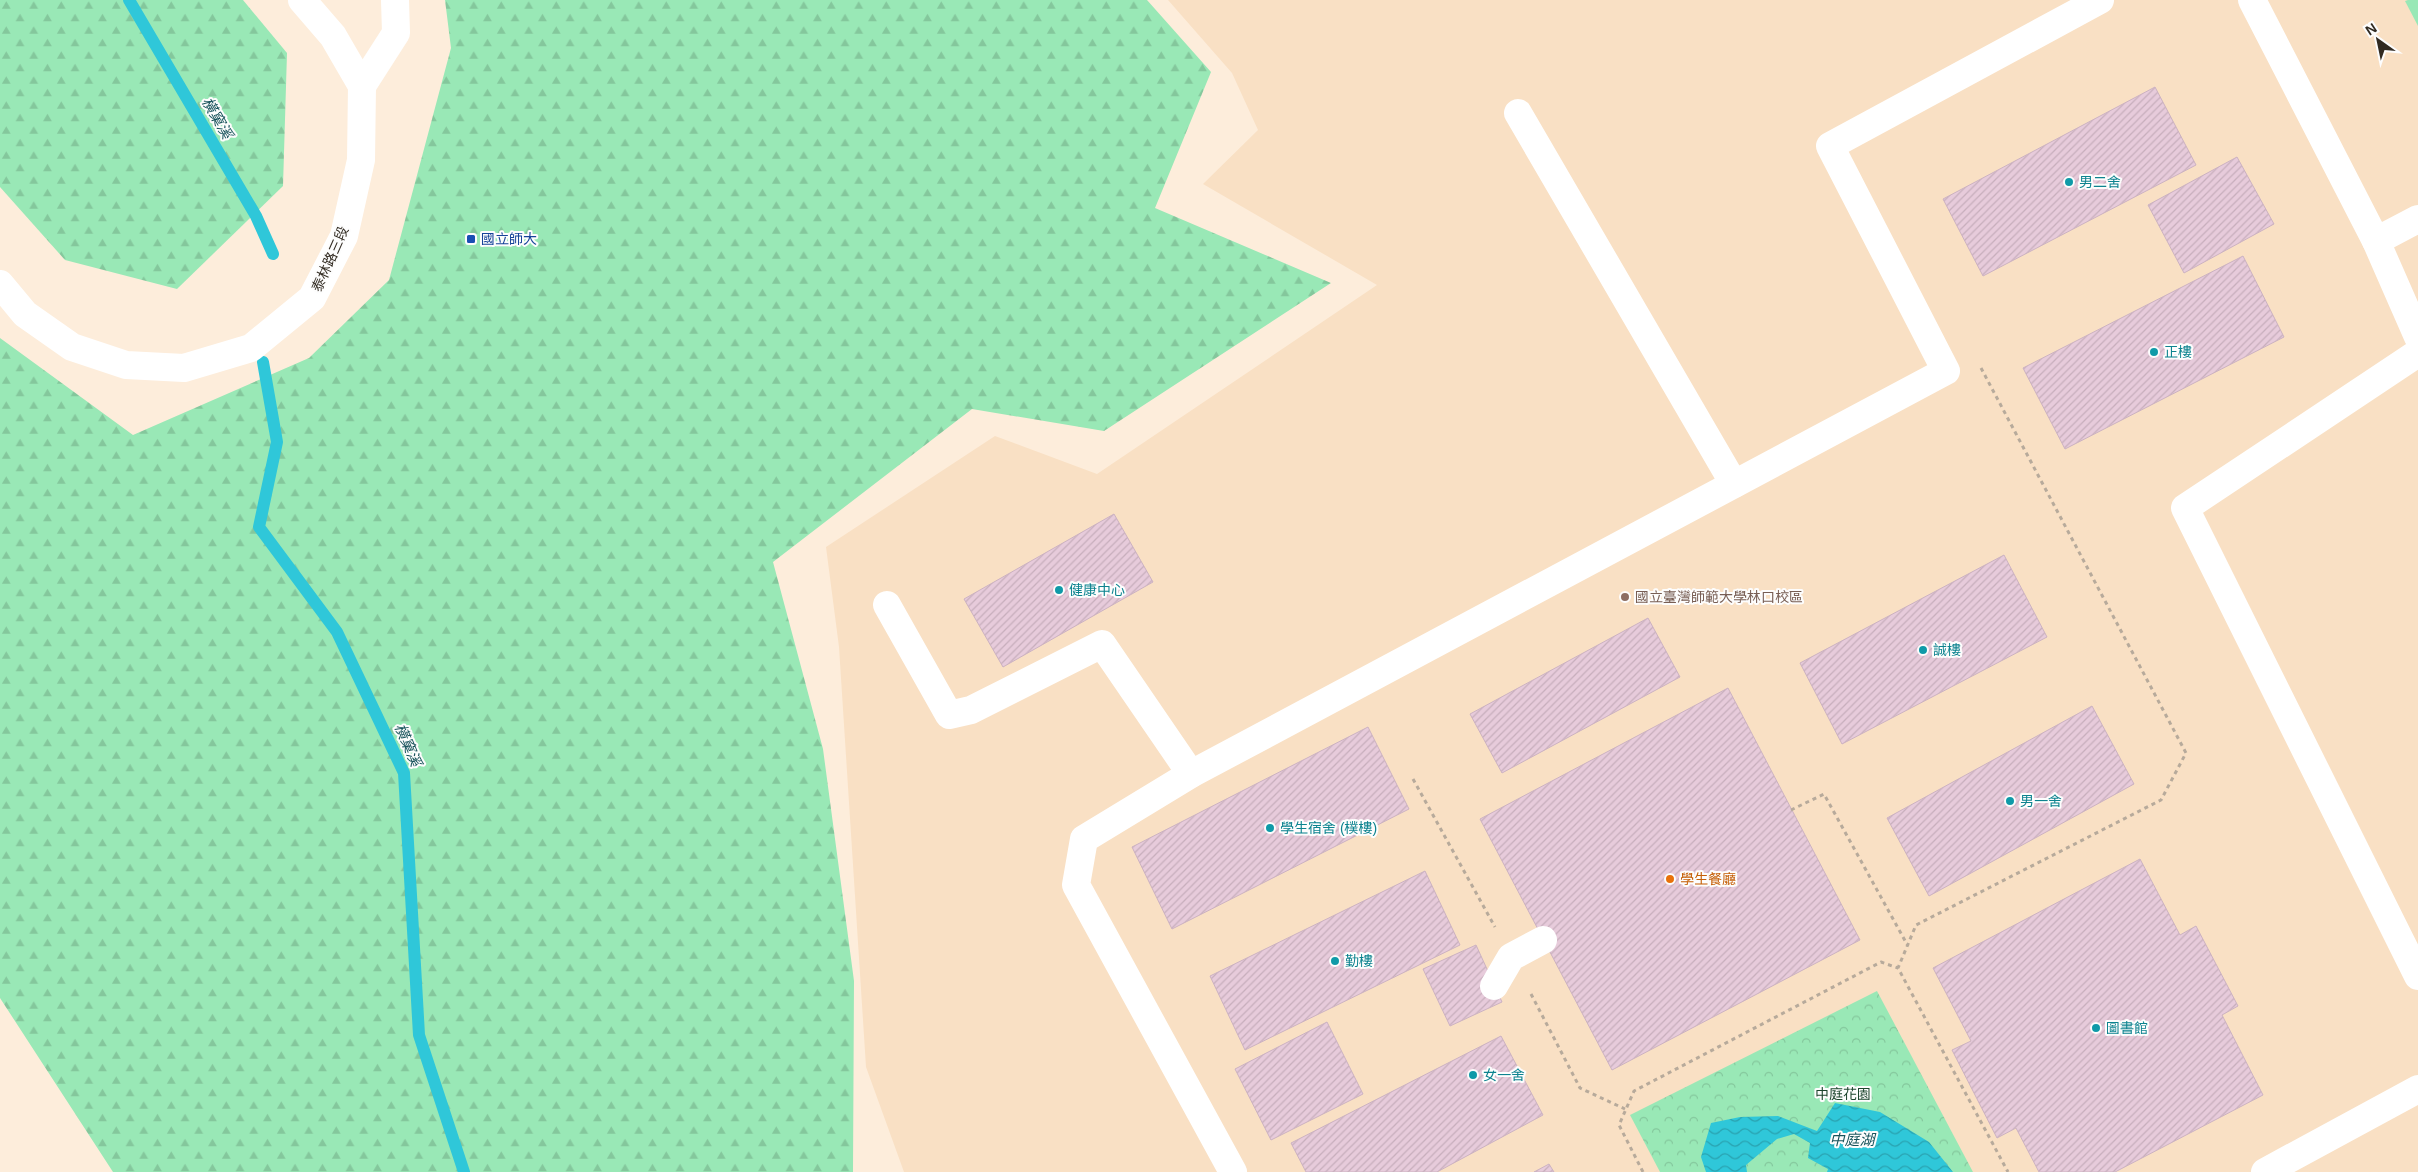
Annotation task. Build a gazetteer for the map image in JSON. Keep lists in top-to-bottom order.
{
  "streets": {
    "main road": ["泰林路三段"]
  },
  "water": ["橫窠溪", "中庭湖"],
  "parks": ["中庭花園"],
  "places": {
    "other": [
      "男二舍",
      "正樓",
      "健康中心",
      "國立臺灣師範大學林口校區",
      "誠樓",
      "男一舍",
      "學生宿舍 (樸樓)",
      "學生餐廳",
      "勤樓",
      "圖書館",
      "女一舍"
    ],
    "transit": ["國立師大"]
  },
  "north": "top left"
}
